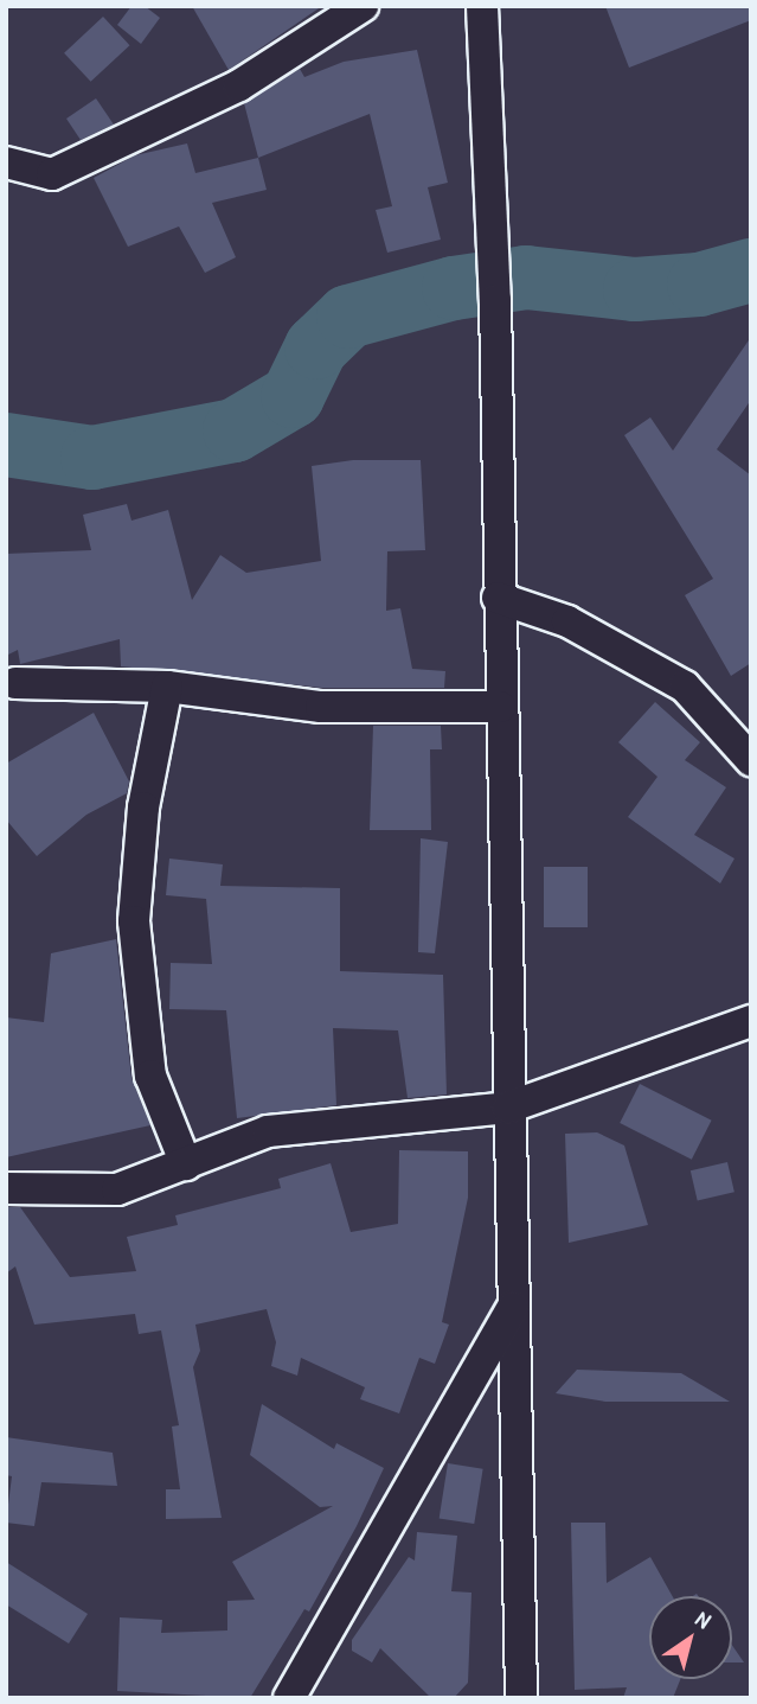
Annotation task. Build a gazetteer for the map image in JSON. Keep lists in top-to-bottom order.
{
  "north": "top right"
}
